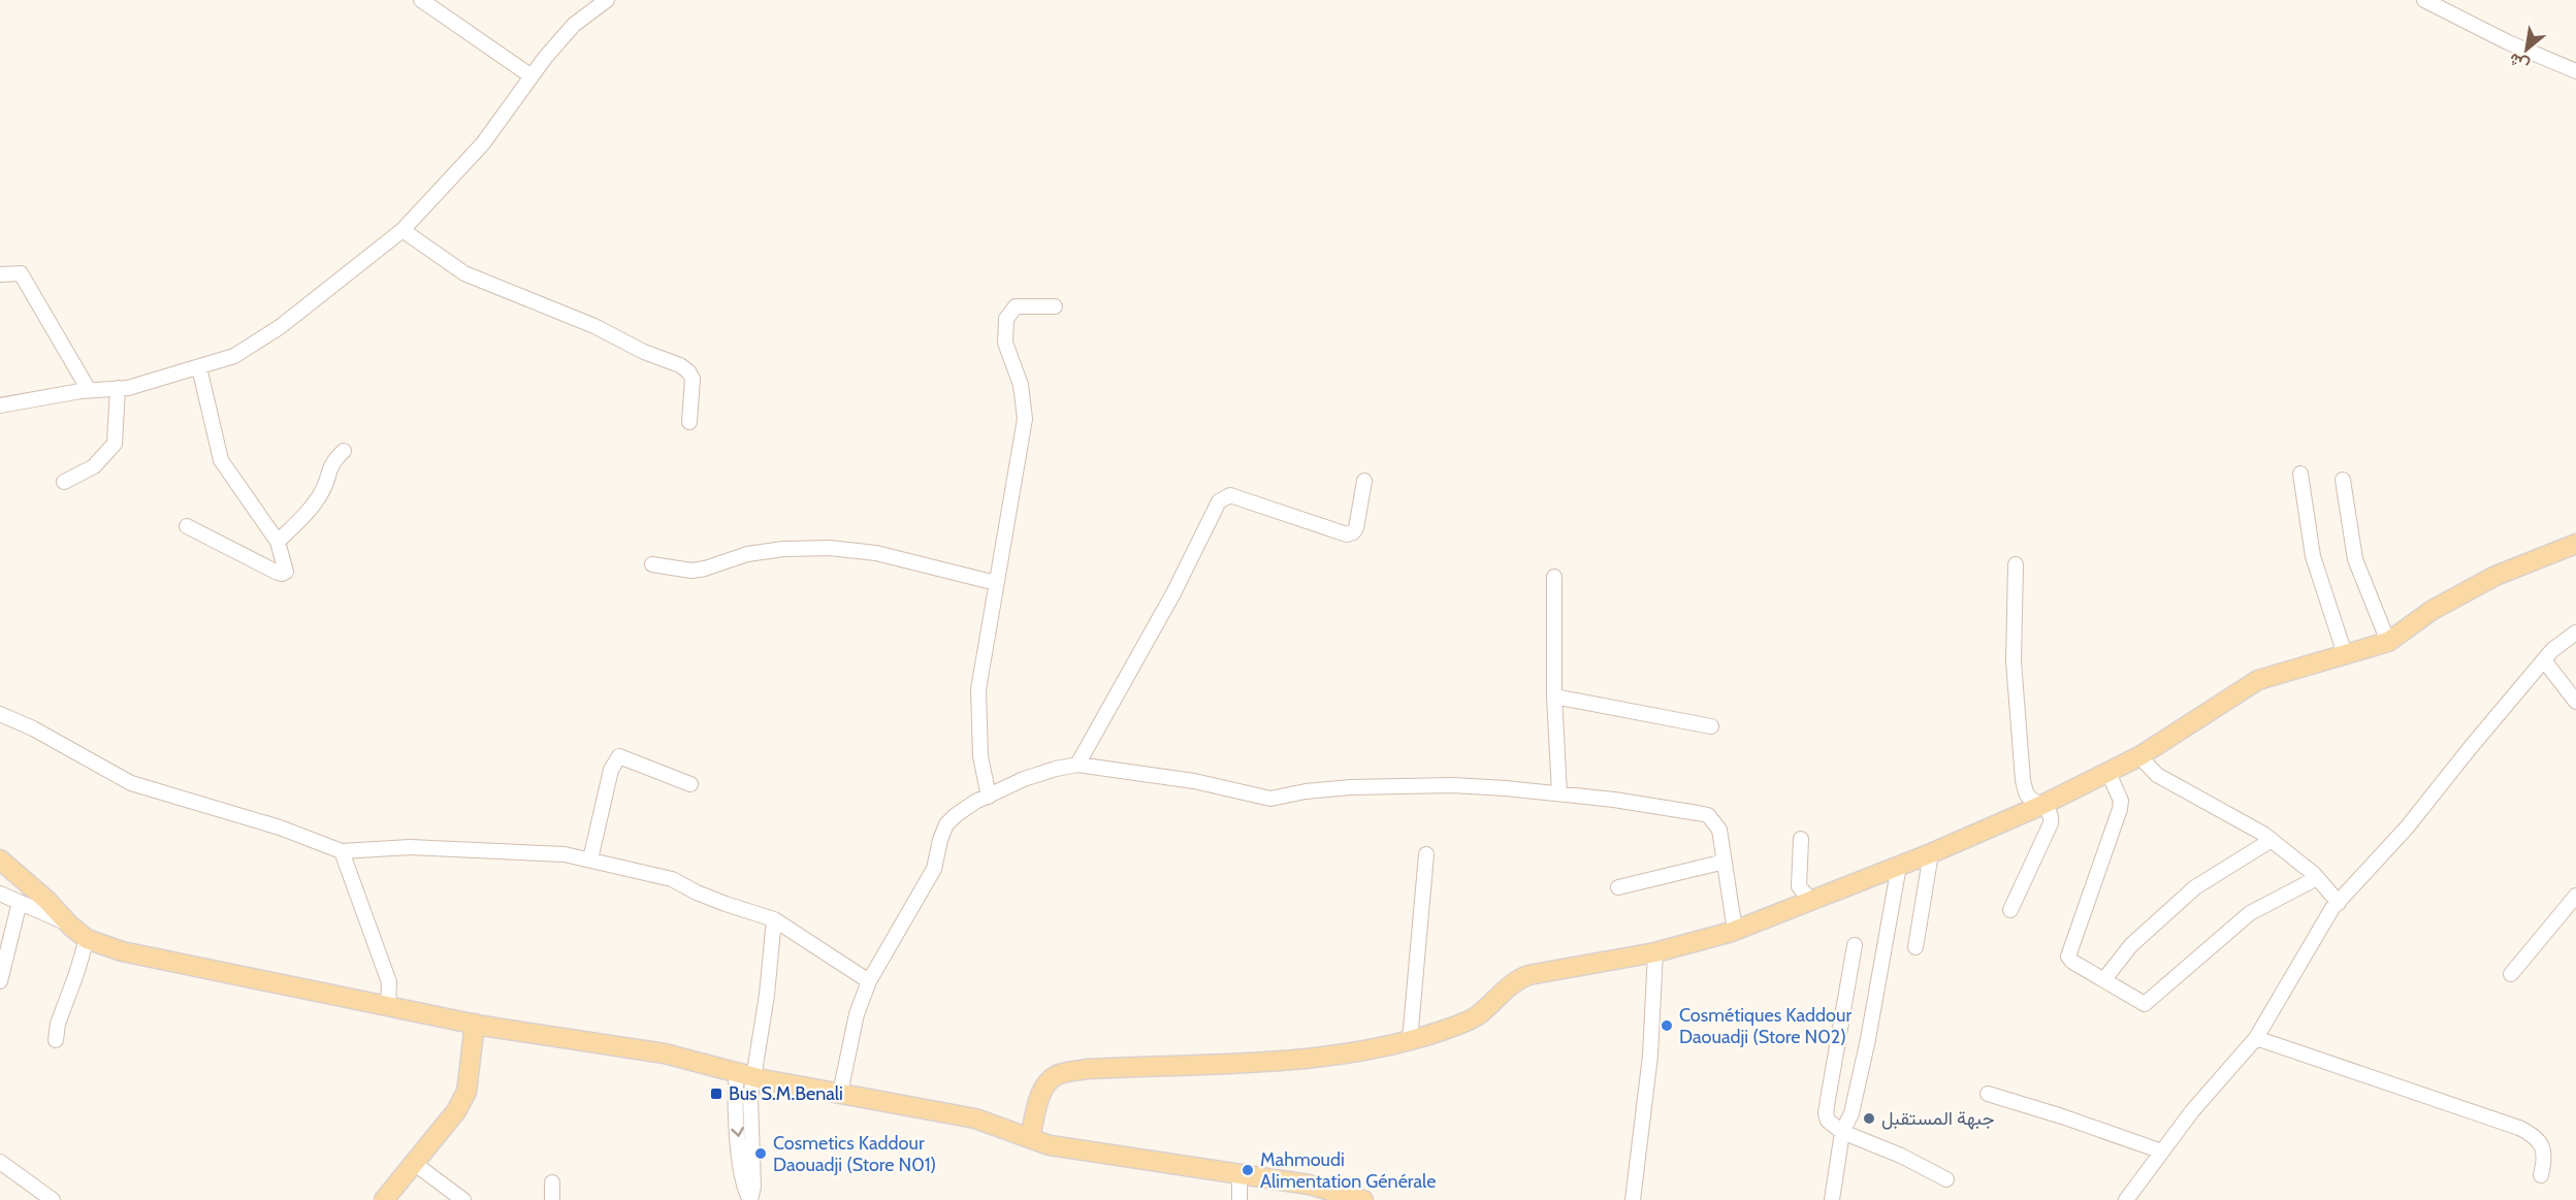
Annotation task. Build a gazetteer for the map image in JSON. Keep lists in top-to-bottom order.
{
  "places": {
    "other": [
      "Cosmétiques Kaddour Daouadji (Store N02)",
      "جبهة المستقبل",
      "Cosmetics Kaddour Daouadji (Store N01)",
      "Mahmoudi Alimentation Générale"
    ],
    "transit": ["Bus S.M.Benali"]
  },
  "north": "bottom left"
}
